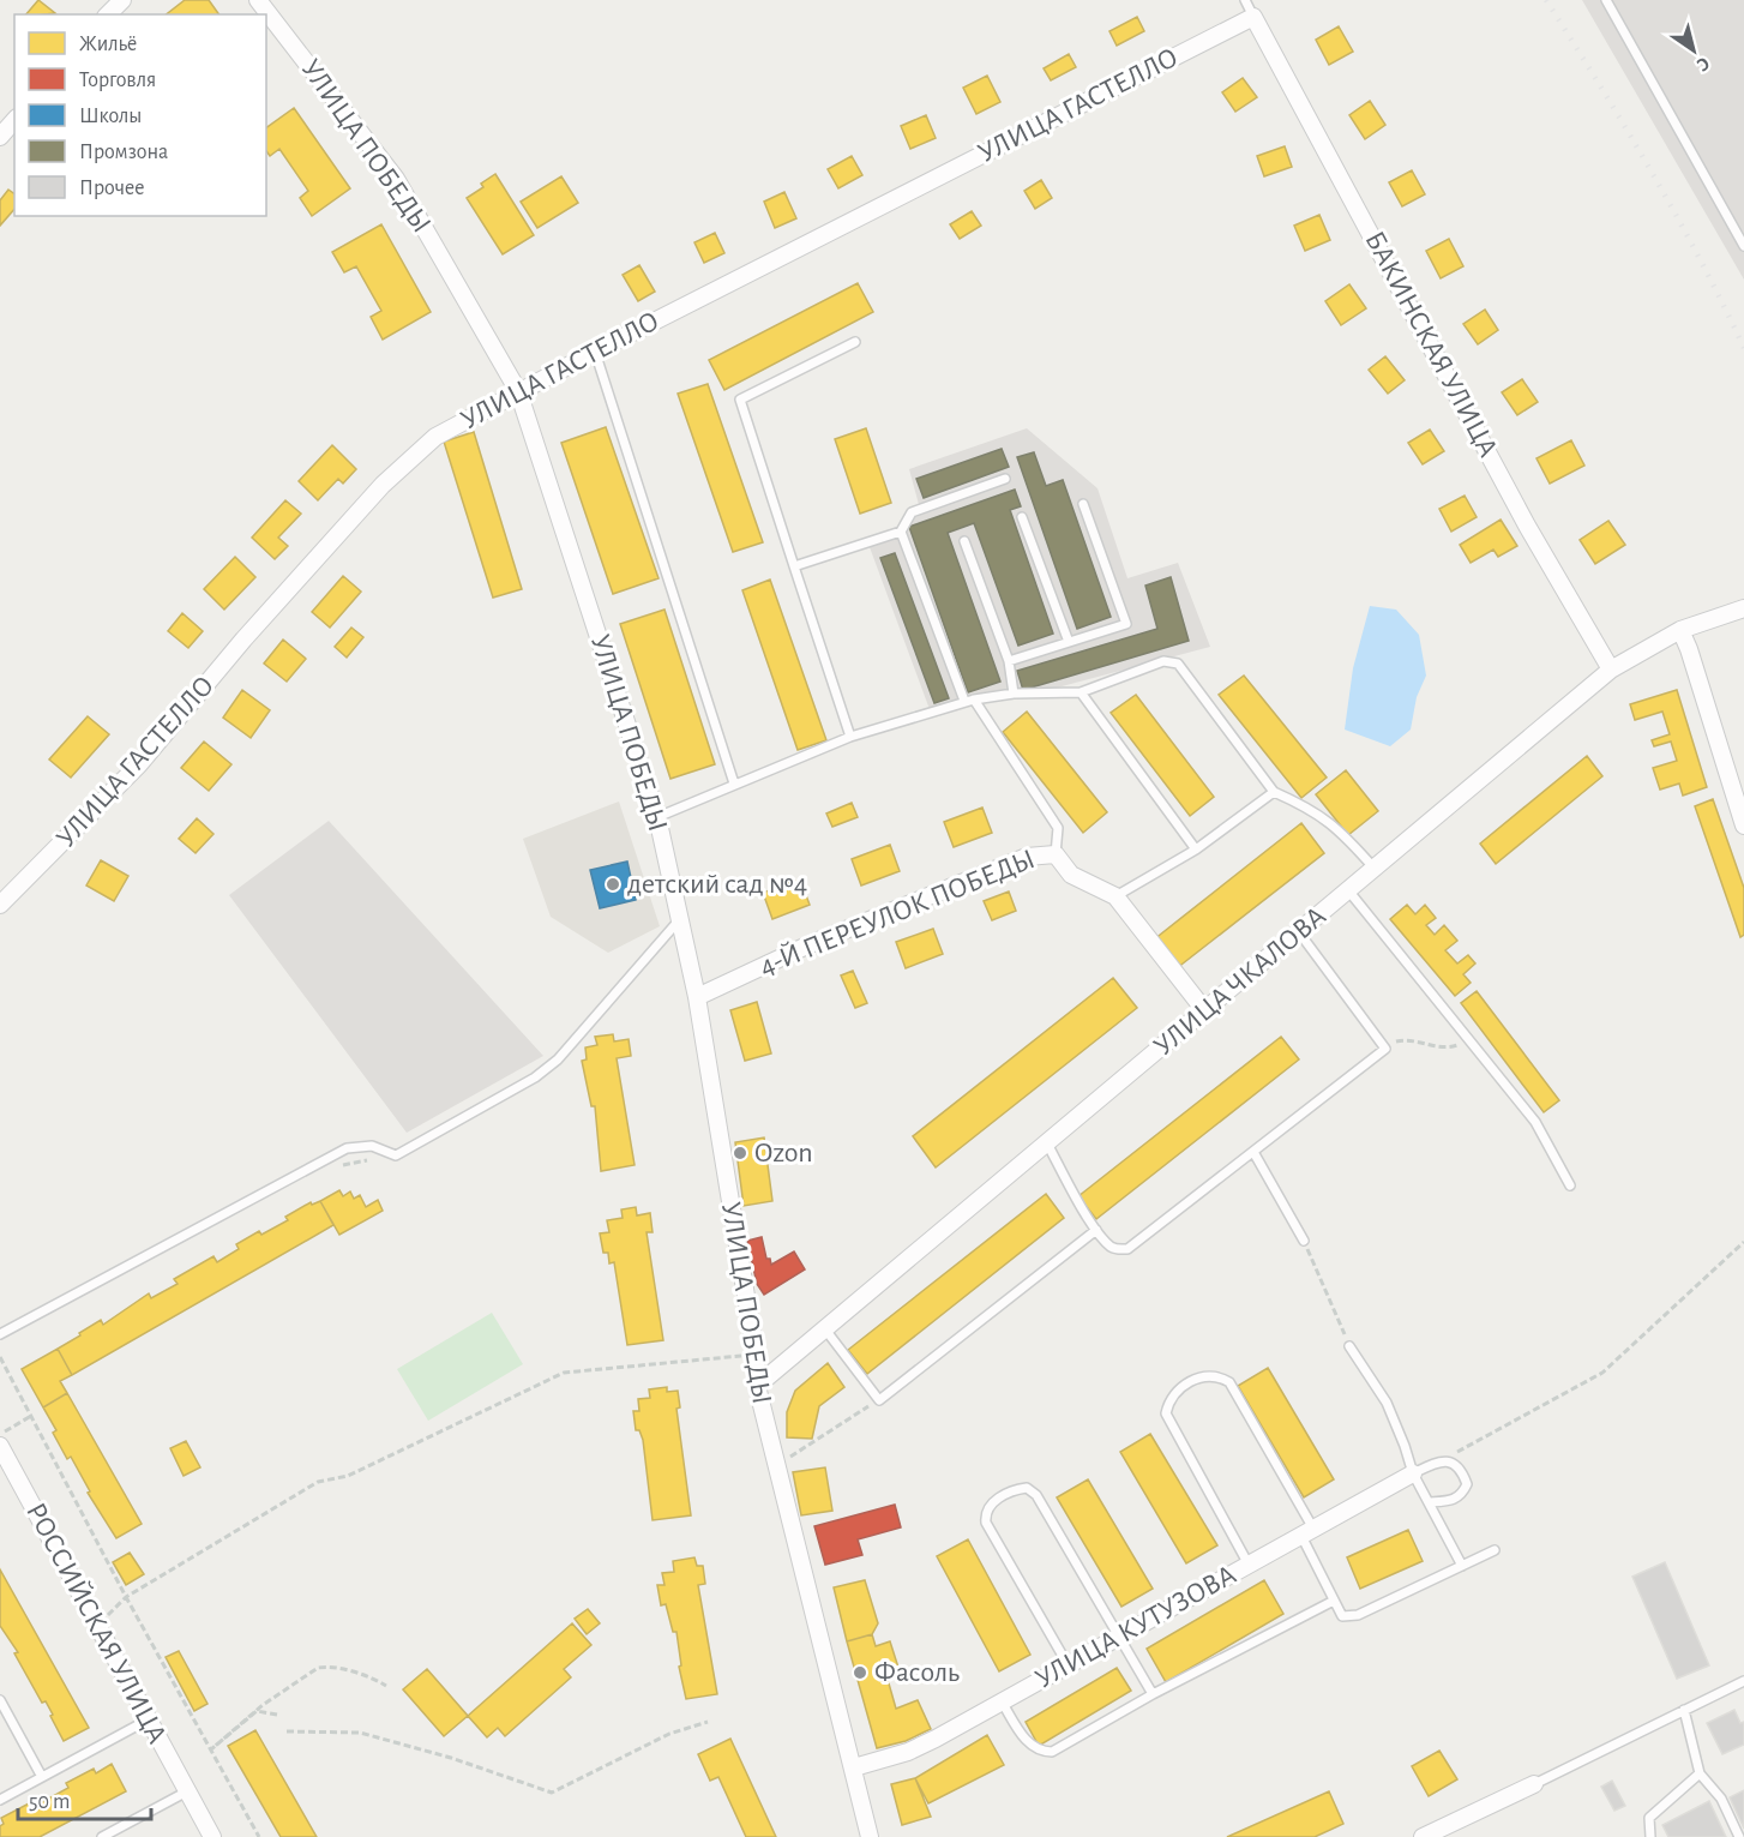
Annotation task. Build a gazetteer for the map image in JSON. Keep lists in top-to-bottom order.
{
  "streets": {
    "street": [
      "УЛИЦА ГАСТЕЛЛО",
      "УЛИЦА ПОБЕДЫ",
      "БАКИНСКАЯ УЛИЦА",
      "4-Й ПЕРЕУЛОК ПОБЕДЫ",
      "УЛИЦА ЧКАЛОВА",
      "РОССИЙСКАЯ УЛИЦА",
      "УЛИЦА КУТУЗОВА"
    ]
  },
  "crossings": [
    ["УЛИЦА ГАСТЕЛЛО", "УЛИЦА ПОБЕДЫ"],
    ["УЛИЦА ГАСТЕЛЛО", "БАКИНСКАЯ УЛИЦА"],
    ["УЛИЦА ПОБЕДЫ", "4-Й ПЕРЕУЛОК ПОБЕДЫ"],
    ["УЛИЦА ПОБЕДЫ", "УЛИЦА ЧКАЛОВА"],
    ["УЛИЦА ПОБЕДЫ", "УЛИЦА КУТУЗОВА"],
    ["БАКИНСКАЯ УЛИЦА", "УЛИЦА ЧКАЛОВА"],
    ["4-Й ПЕРЕУЛОК ПОБЕДЫ", "УЛИЦА ЧКАЛОВА"]
  ],
  "places": ["детский сад №4", "Ozon", "Фасоль"],
  "legend": [
    "Жильё",
    "Торговля",
    "Школы",
    "Промзона",
    "Прочее"
  ],
  "scale_bar": "50 m",
  "north": "bottom right"
}
